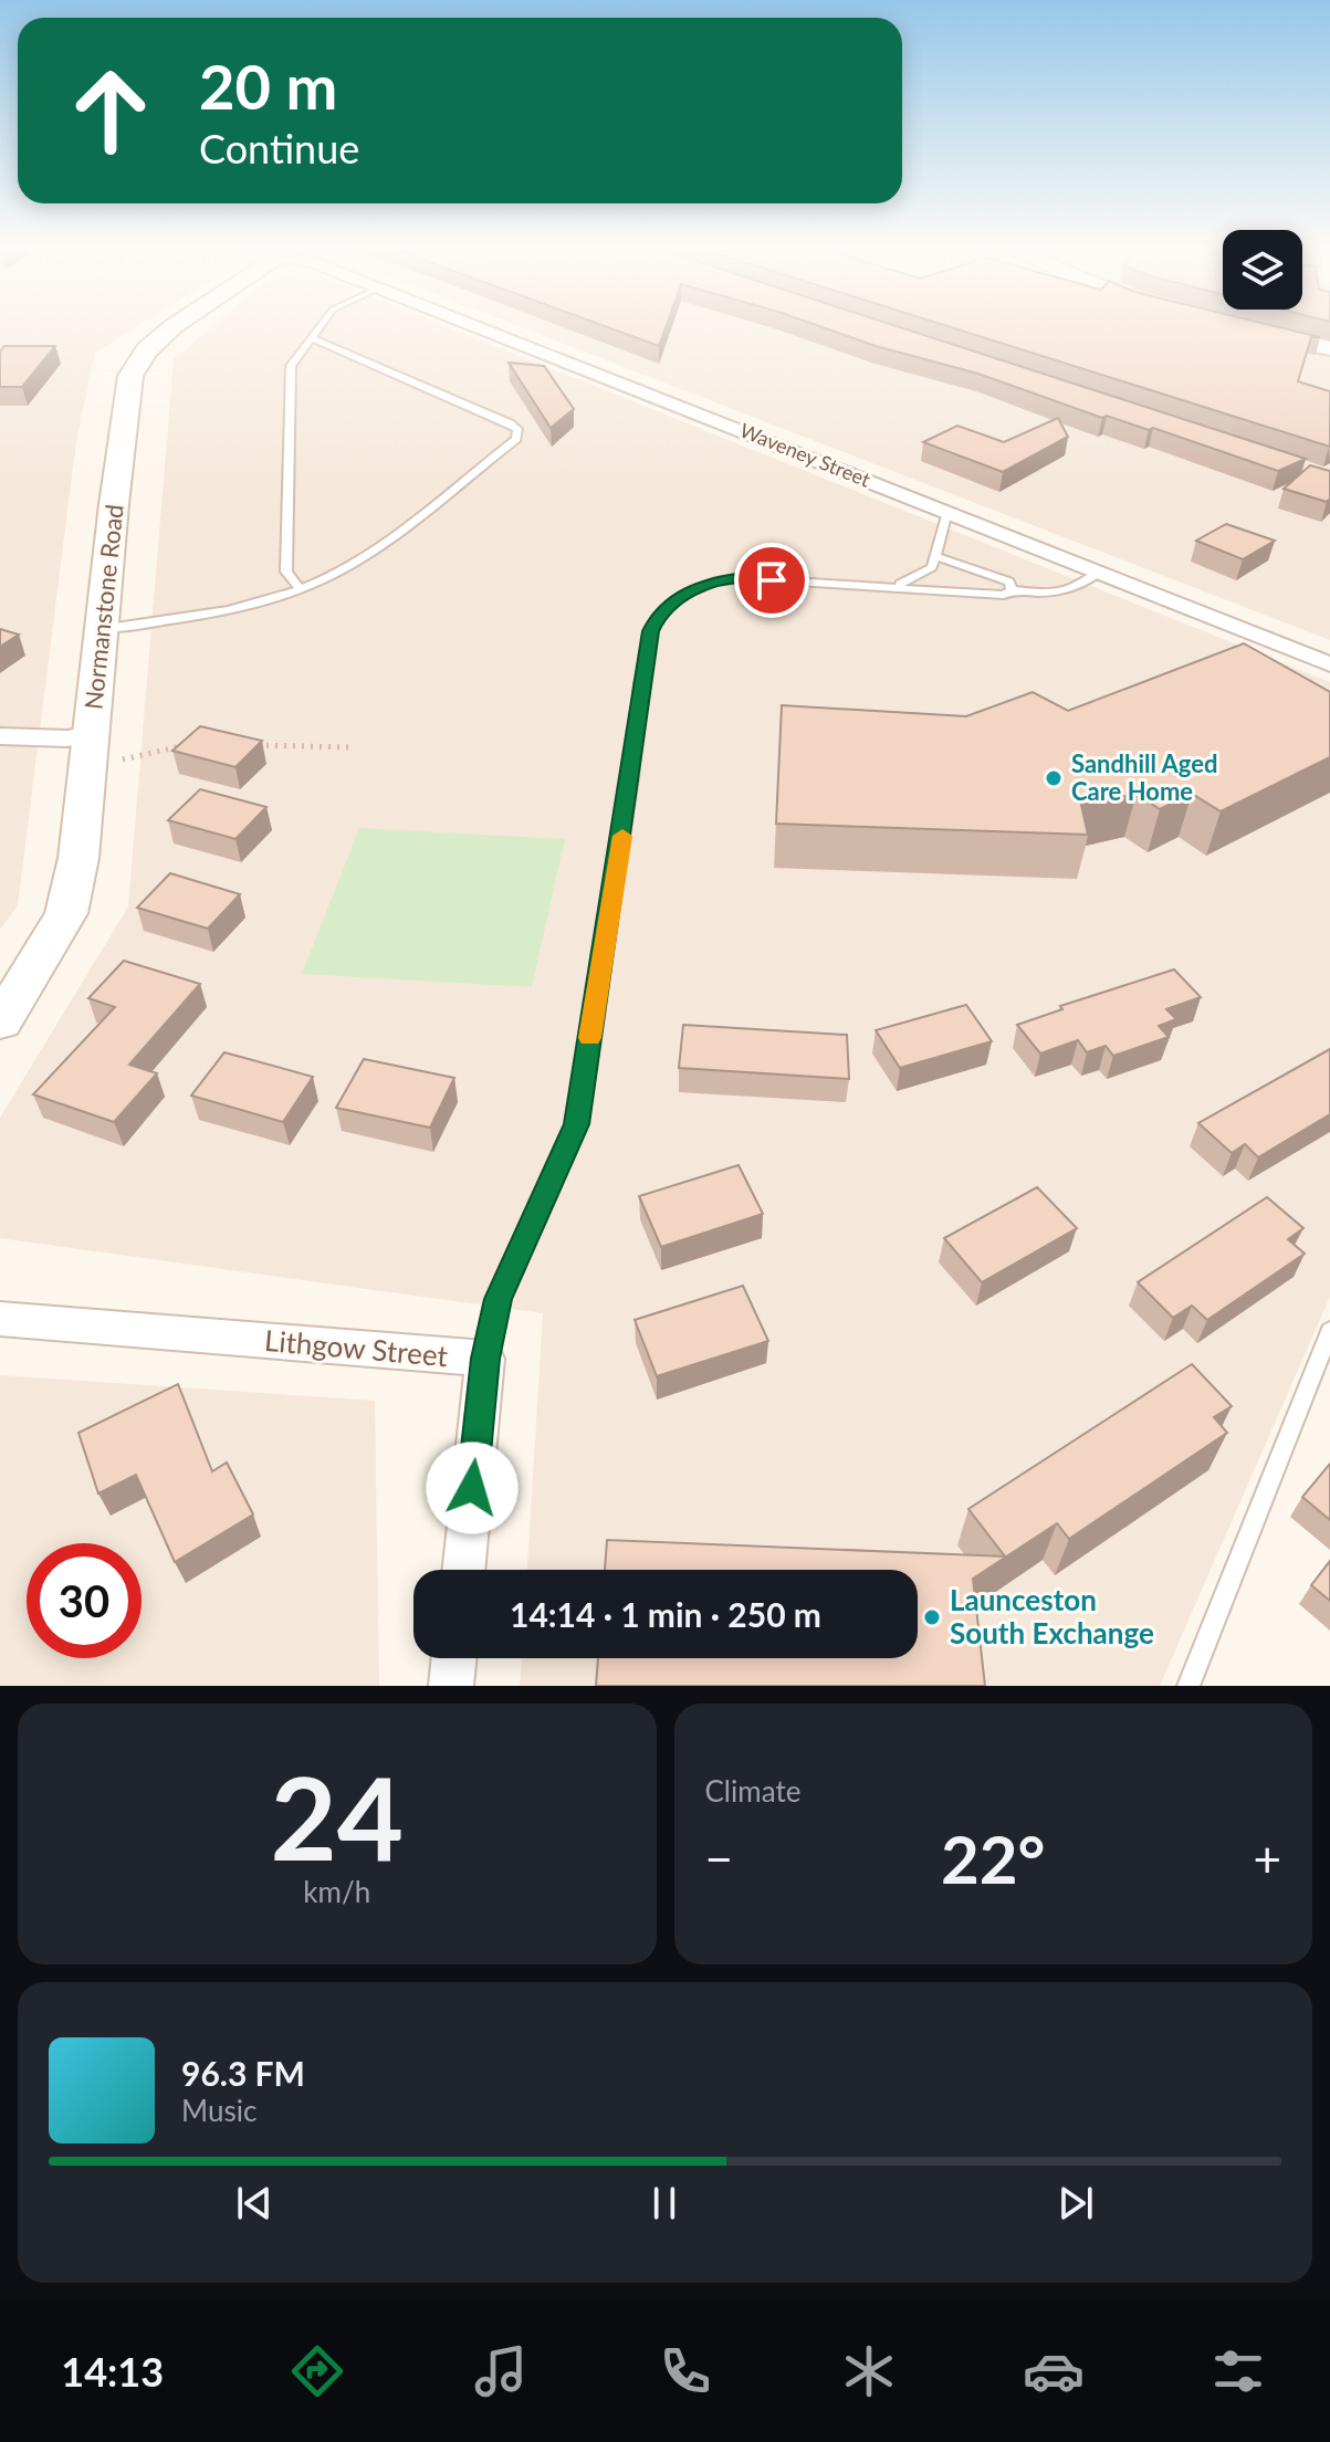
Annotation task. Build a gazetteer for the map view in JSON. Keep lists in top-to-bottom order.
{
  "streets": {
    "street": ["Waveney Street", "Normanstone Road", "Lithgow Street"]
  },
  "places": ["Sandhill Aged Care Home", "Launceston South Exchange"],
  "page": {
    "turn": ["20 m", "Continue"],
    "limit": "30",
    "trip": "14:14 · 1 min · 250 m",
    "tile": [
      ["24", "km/h"],
      "Climate"
    ],
    "heat": ["−", "22°", "+"],
    "song": ["96.3 FM", "Music"],
    "tabs": "14:13"
  }
}
